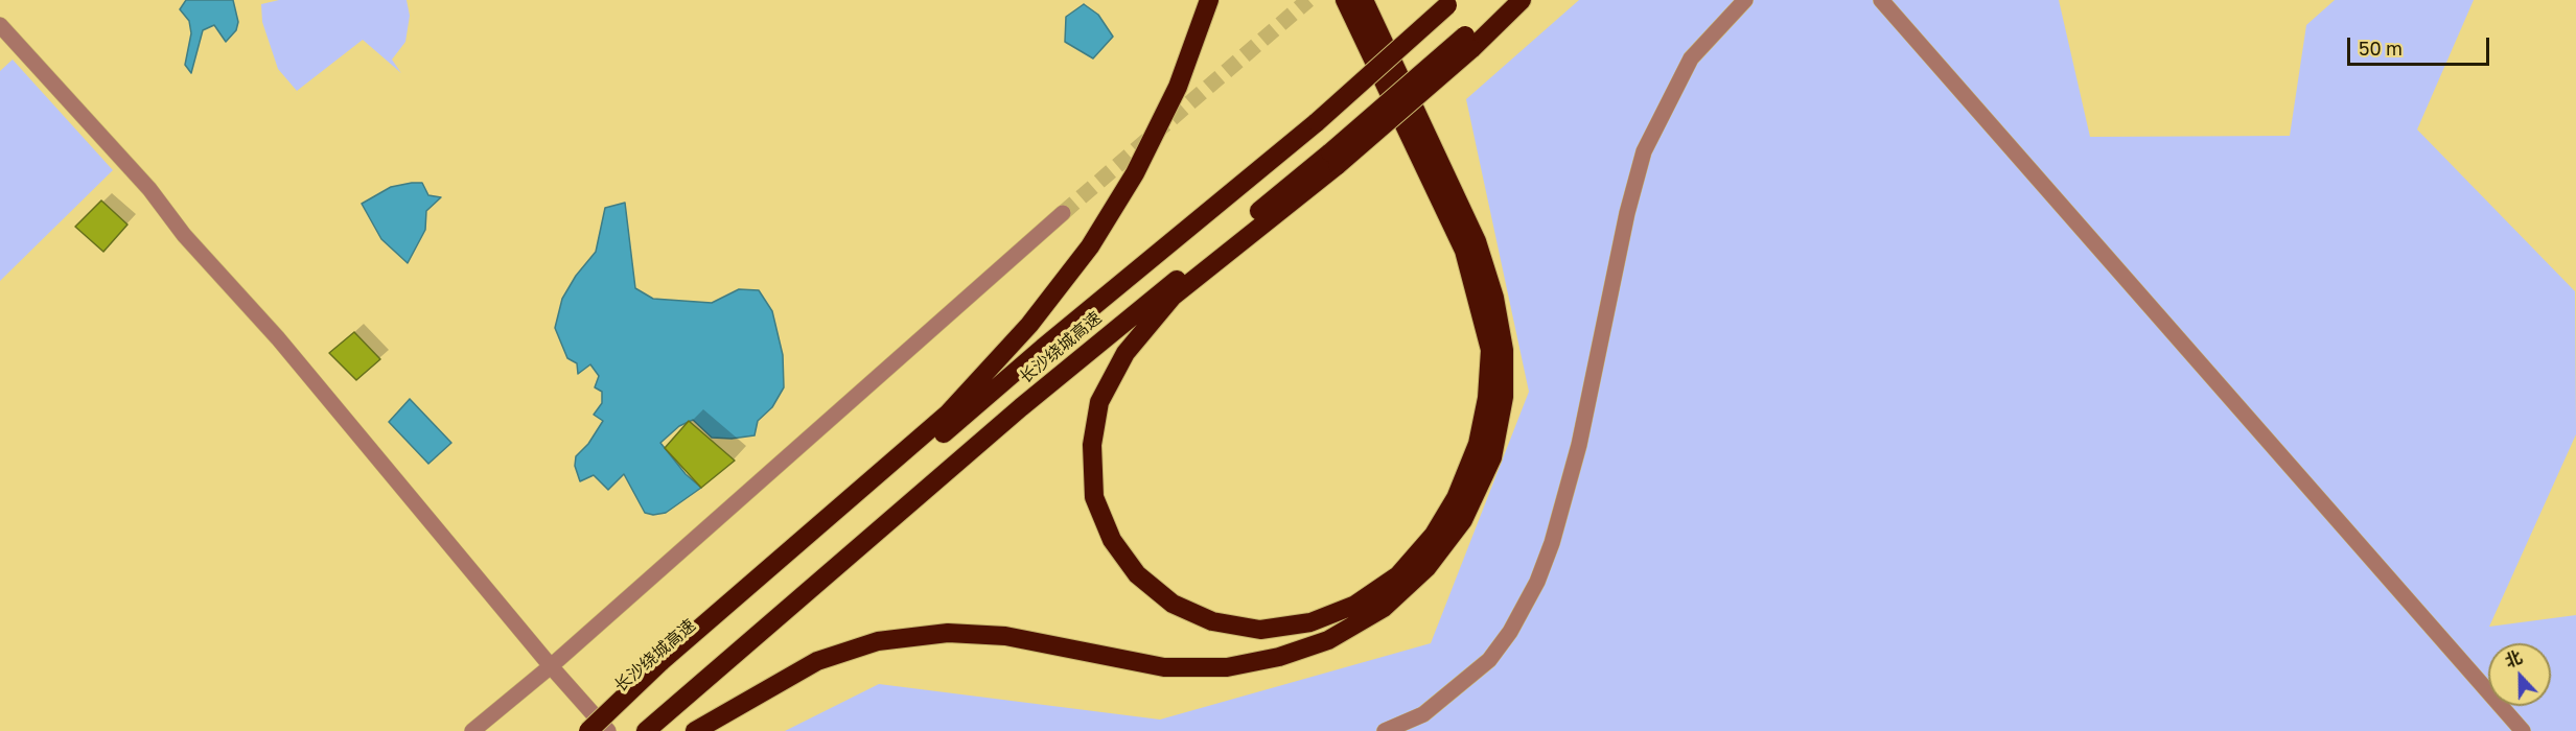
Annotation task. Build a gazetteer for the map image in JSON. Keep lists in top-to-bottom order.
{
  "streets": {
    "highway": ["长沙绕城高速"]
  },
  "scale_bar": "50 m",
  "north": "top"
}
